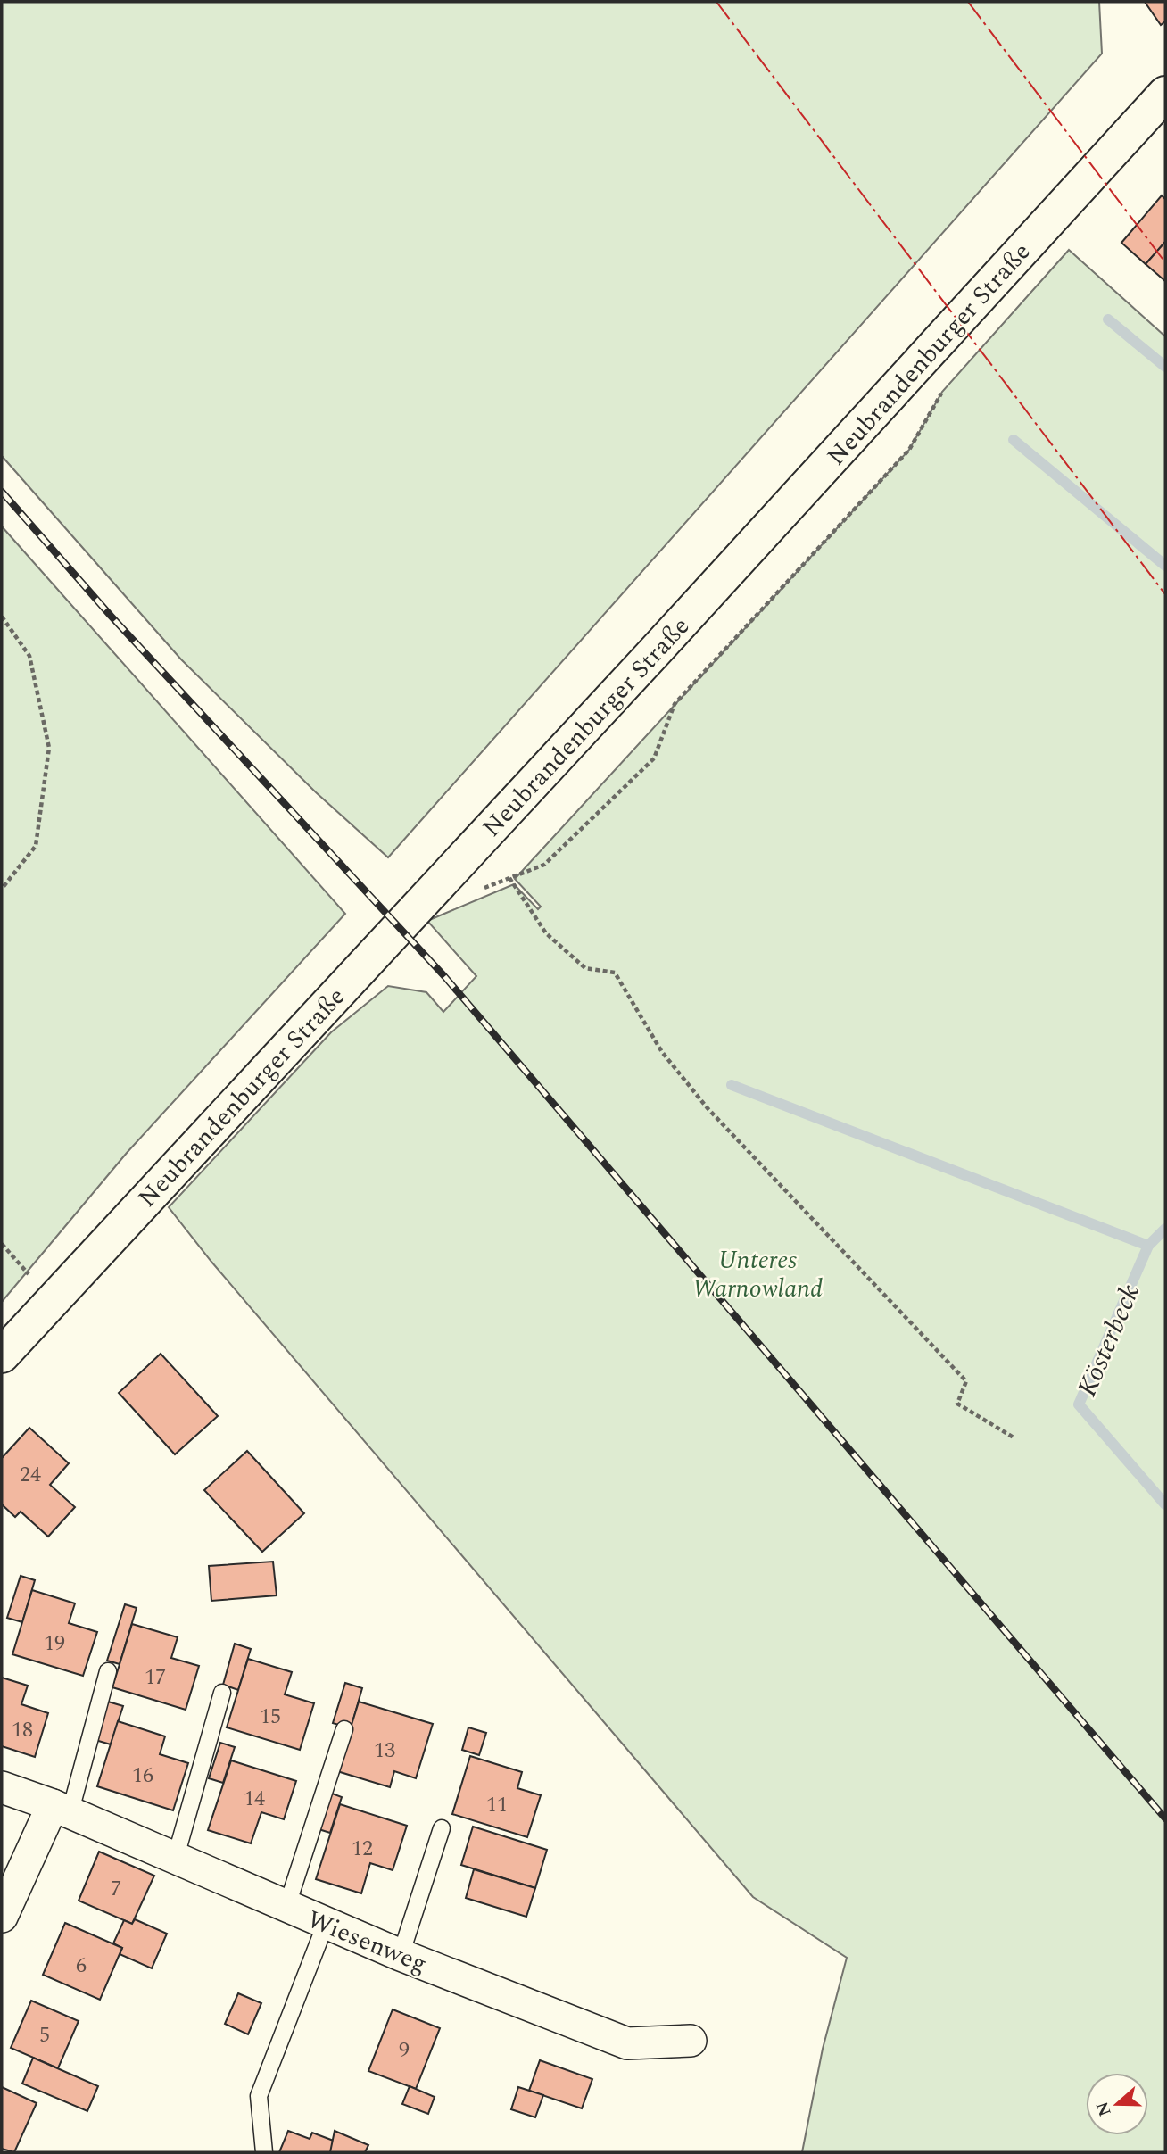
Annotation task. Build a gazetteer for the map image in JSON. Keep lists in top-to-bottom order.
{
  "streets": {
    "main road": ["Neubrandenburger Straße"],
    "street": ["Wiesenweg"]
  },
  "water": ["Kösterbeck"],
  "parks": ["Unteres Warnowland"],
  "house_numbers": [
    "24",
    "19",
    "17",
    "15",
    "18",
    "13",
    "16",
    "14",
    "11",
    "12",
    "7",
    "6",
    "5",
    "9"
  ],
  "north": "left"
}
